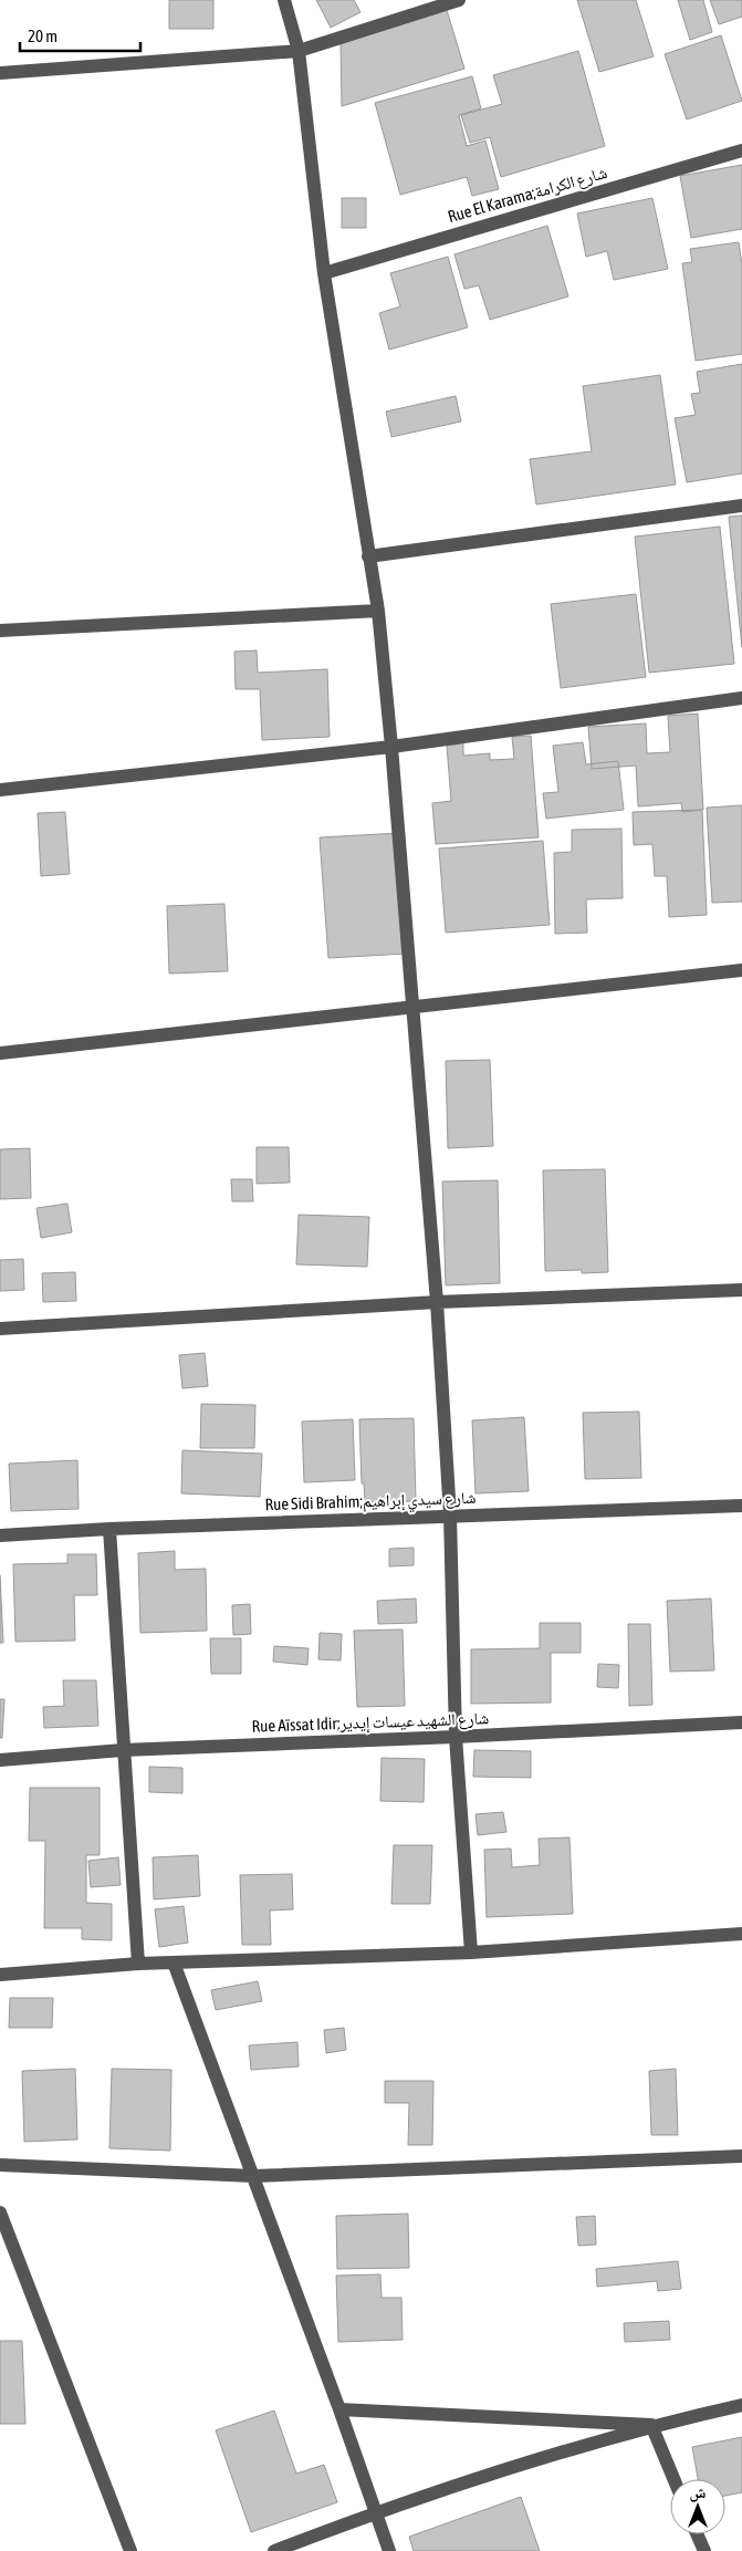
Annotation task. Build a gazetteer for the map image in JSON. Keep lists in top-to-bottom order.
{
  "streets": {
    "street": ["Rue El Karama;شارع الكرامة", "Rue Sidi Brahim;شارع سيدي إبراهيم", "Rue Aïssat Idir;شارع الشهيد عيسات إيدير"]
  },
  "scale_bar": "20 m",
  "north": "top"
}
